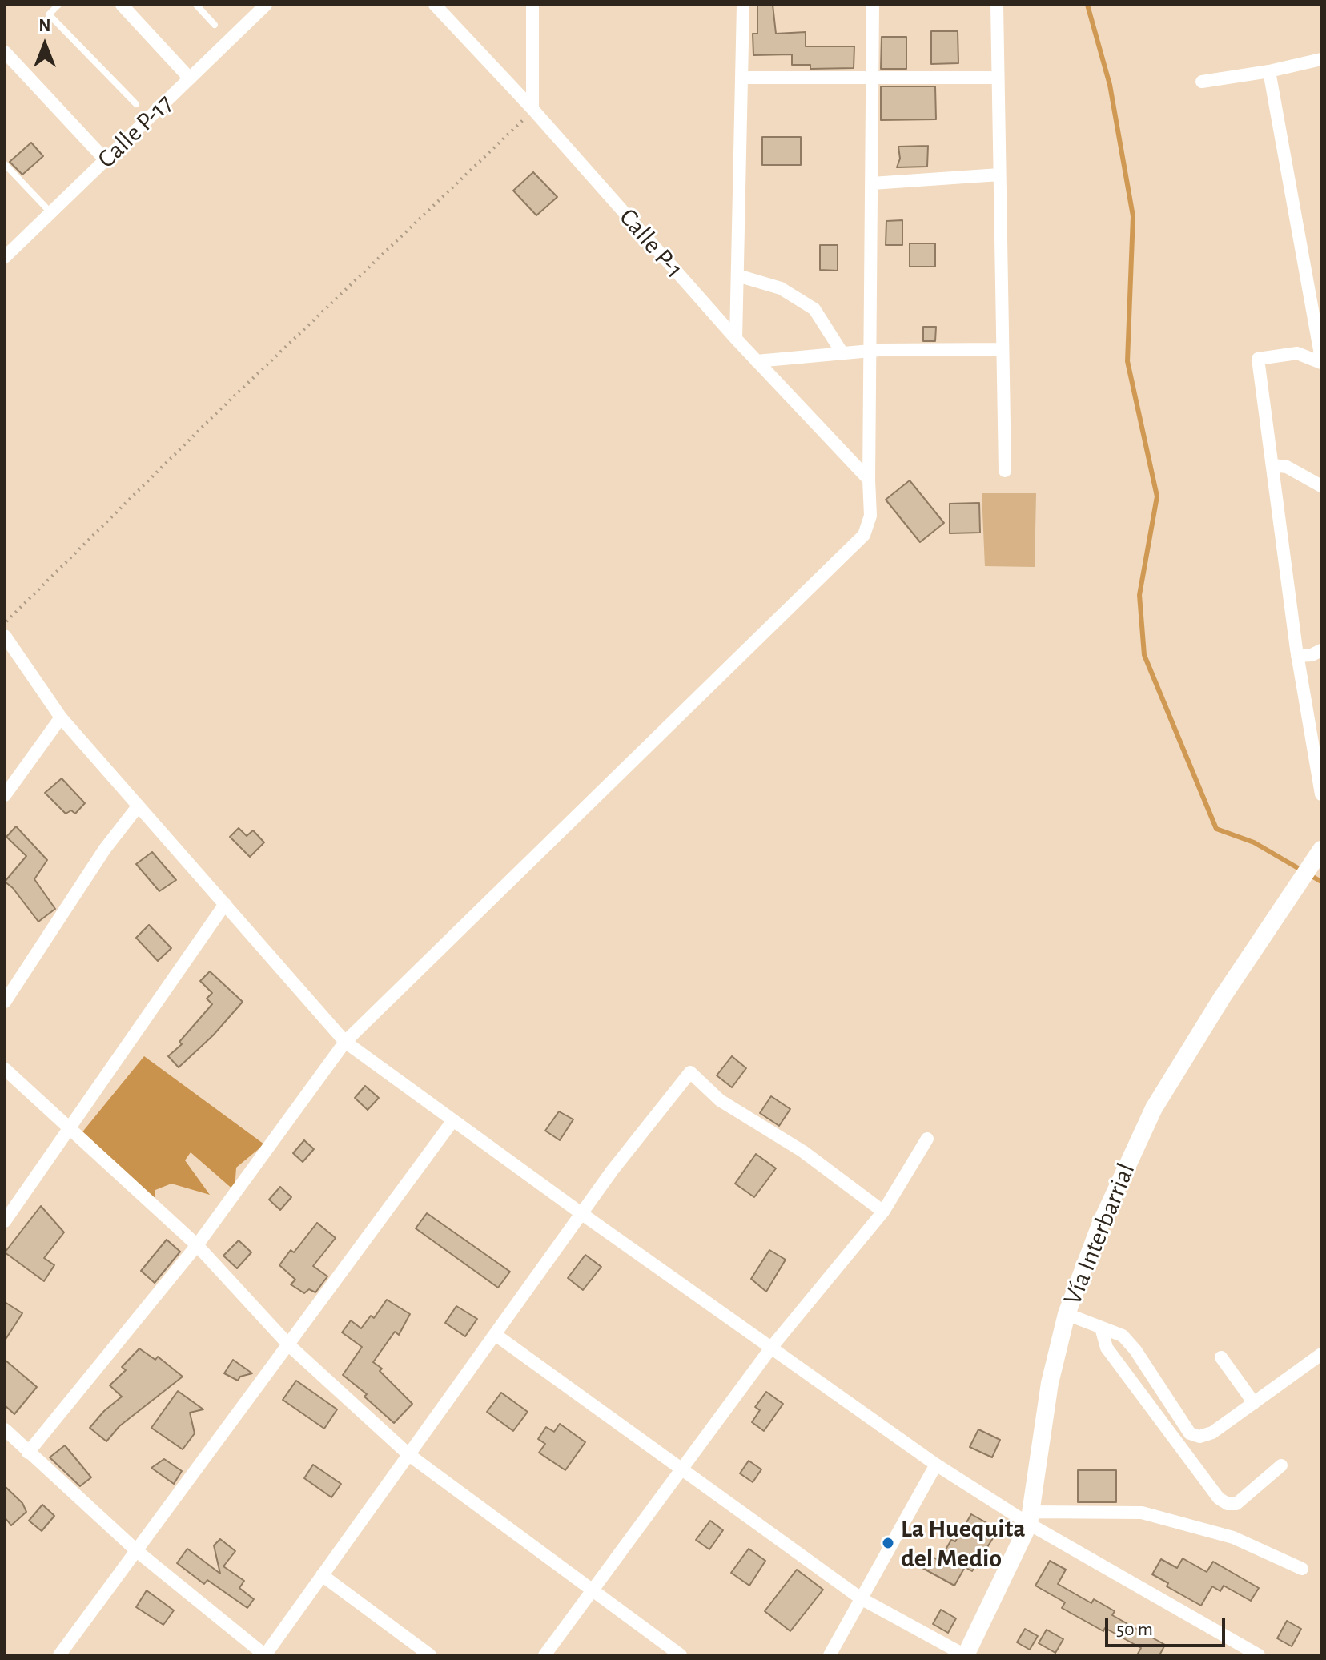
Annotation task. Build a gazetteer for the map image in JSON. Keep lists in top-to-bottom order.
{
  "streets": {
    "main road": ["Vía Interbarrial"],
    "street": ["Calle P-17", "Calle P-1"]
  },
  "places": ["La Huequita del Medio"],
  "scale_bar": "50 m",
  "north": "top"
}
